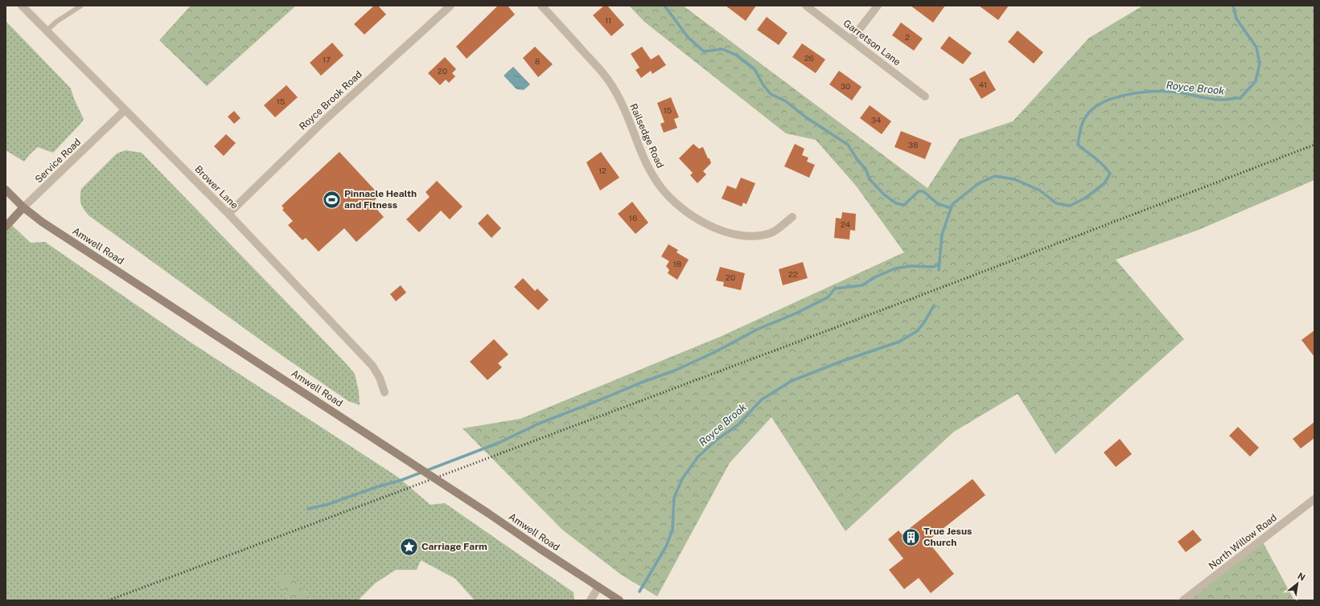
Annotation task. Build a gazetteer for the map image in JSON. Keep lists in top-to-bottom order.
{
  "streets": {
    "main road": ["Service Road", "Amwell Road"],
    "street": [
      "Garretson Lane",
      "Royce Brook Road",
      "Railsedge Road",
      "Brower Lane",
      "North Willow Road"
    ]
  },
  "crossings": [
    ["Royce Brook Road", "Brower Lane"],
    ["Service Road", "Brower Lane"],
    ["Service Road", "Amwell Road"]
  ],
  "water": ["Royce Brook"],
  "places": {
    "sports": ["Pinnacle Health and Fitness"],
    "building": ["True Jesus Church"],
    "place": ["Carriage Farm"]
  },
  "house_numbers": [
    "11",
    "2",
    "26",
    "17",
    "8",
    "20",
    "41",
    "30",
    "15",
    "15",
    "34",
    "38",
    "12",
    "16",
    "24",
    "18",
    "22",
    "20"
  ],
  "north": "top right"
}
